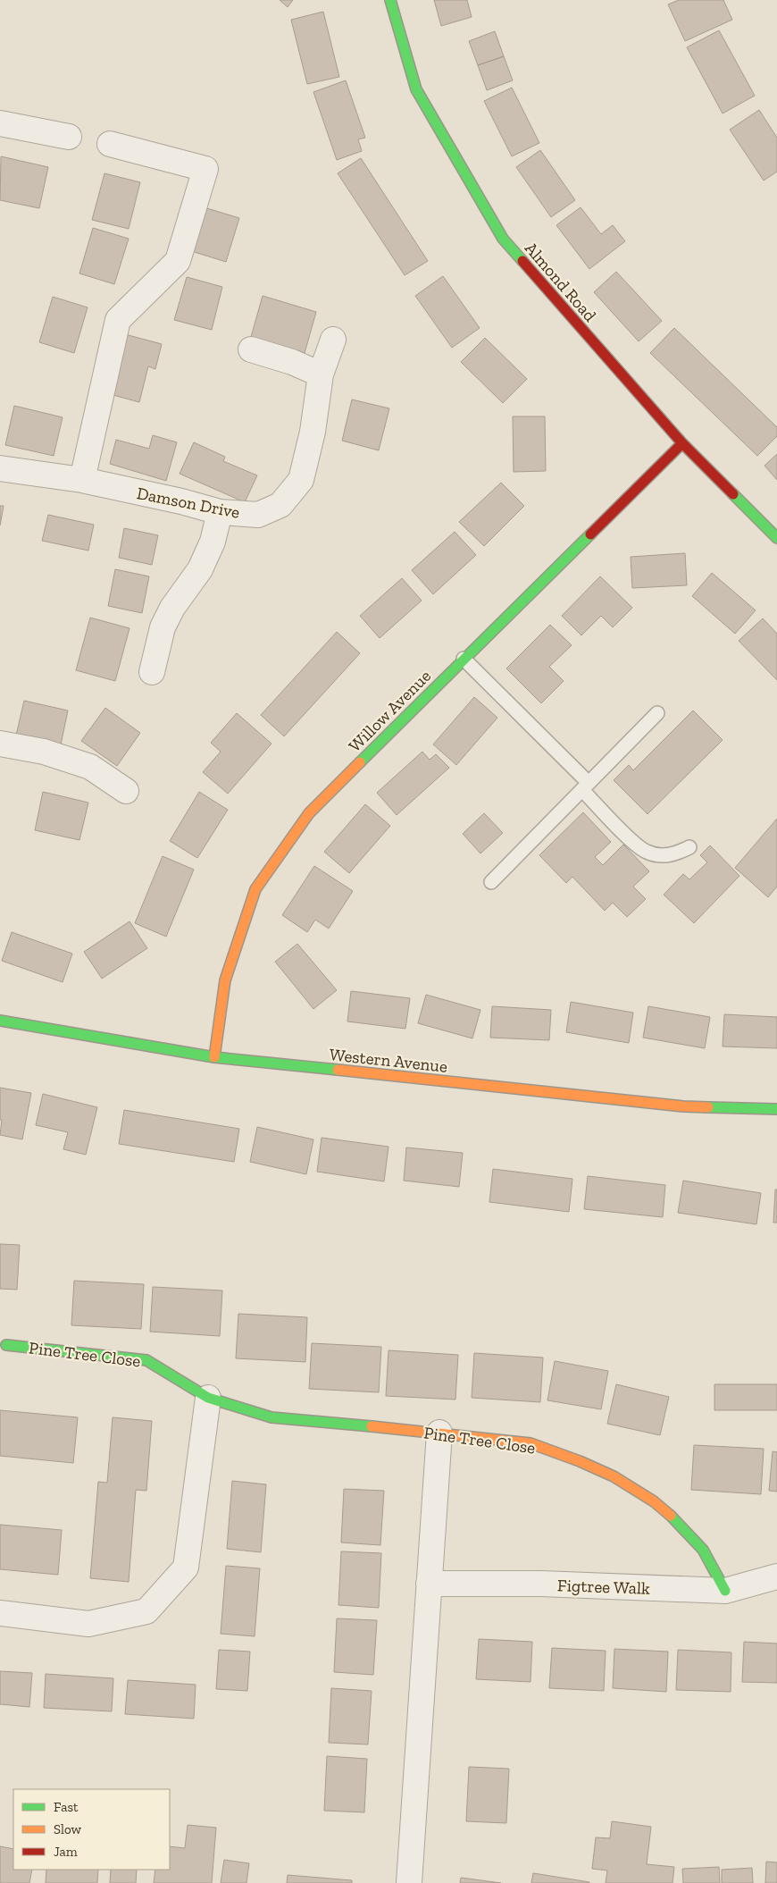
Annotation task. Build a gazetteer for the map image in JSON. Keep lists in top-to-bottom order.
{
  "streets": {
    "street": [
      "Almond Road",
      "Damson Drive",
      "Willow Avenue",
      "Western Avenue",
      "Pine Tree Close",
      "Figtree Walk"
    ]
  },
  "crossings": [
    ["Almond Road", "Willow Avenue"],
    ["Willow Avenue", "Western Avenue"],
    ["Pine Tree Close", "Figtree Walk"]
  ],
  "legend": ["Fast", "Slow", "Jam"]
}
